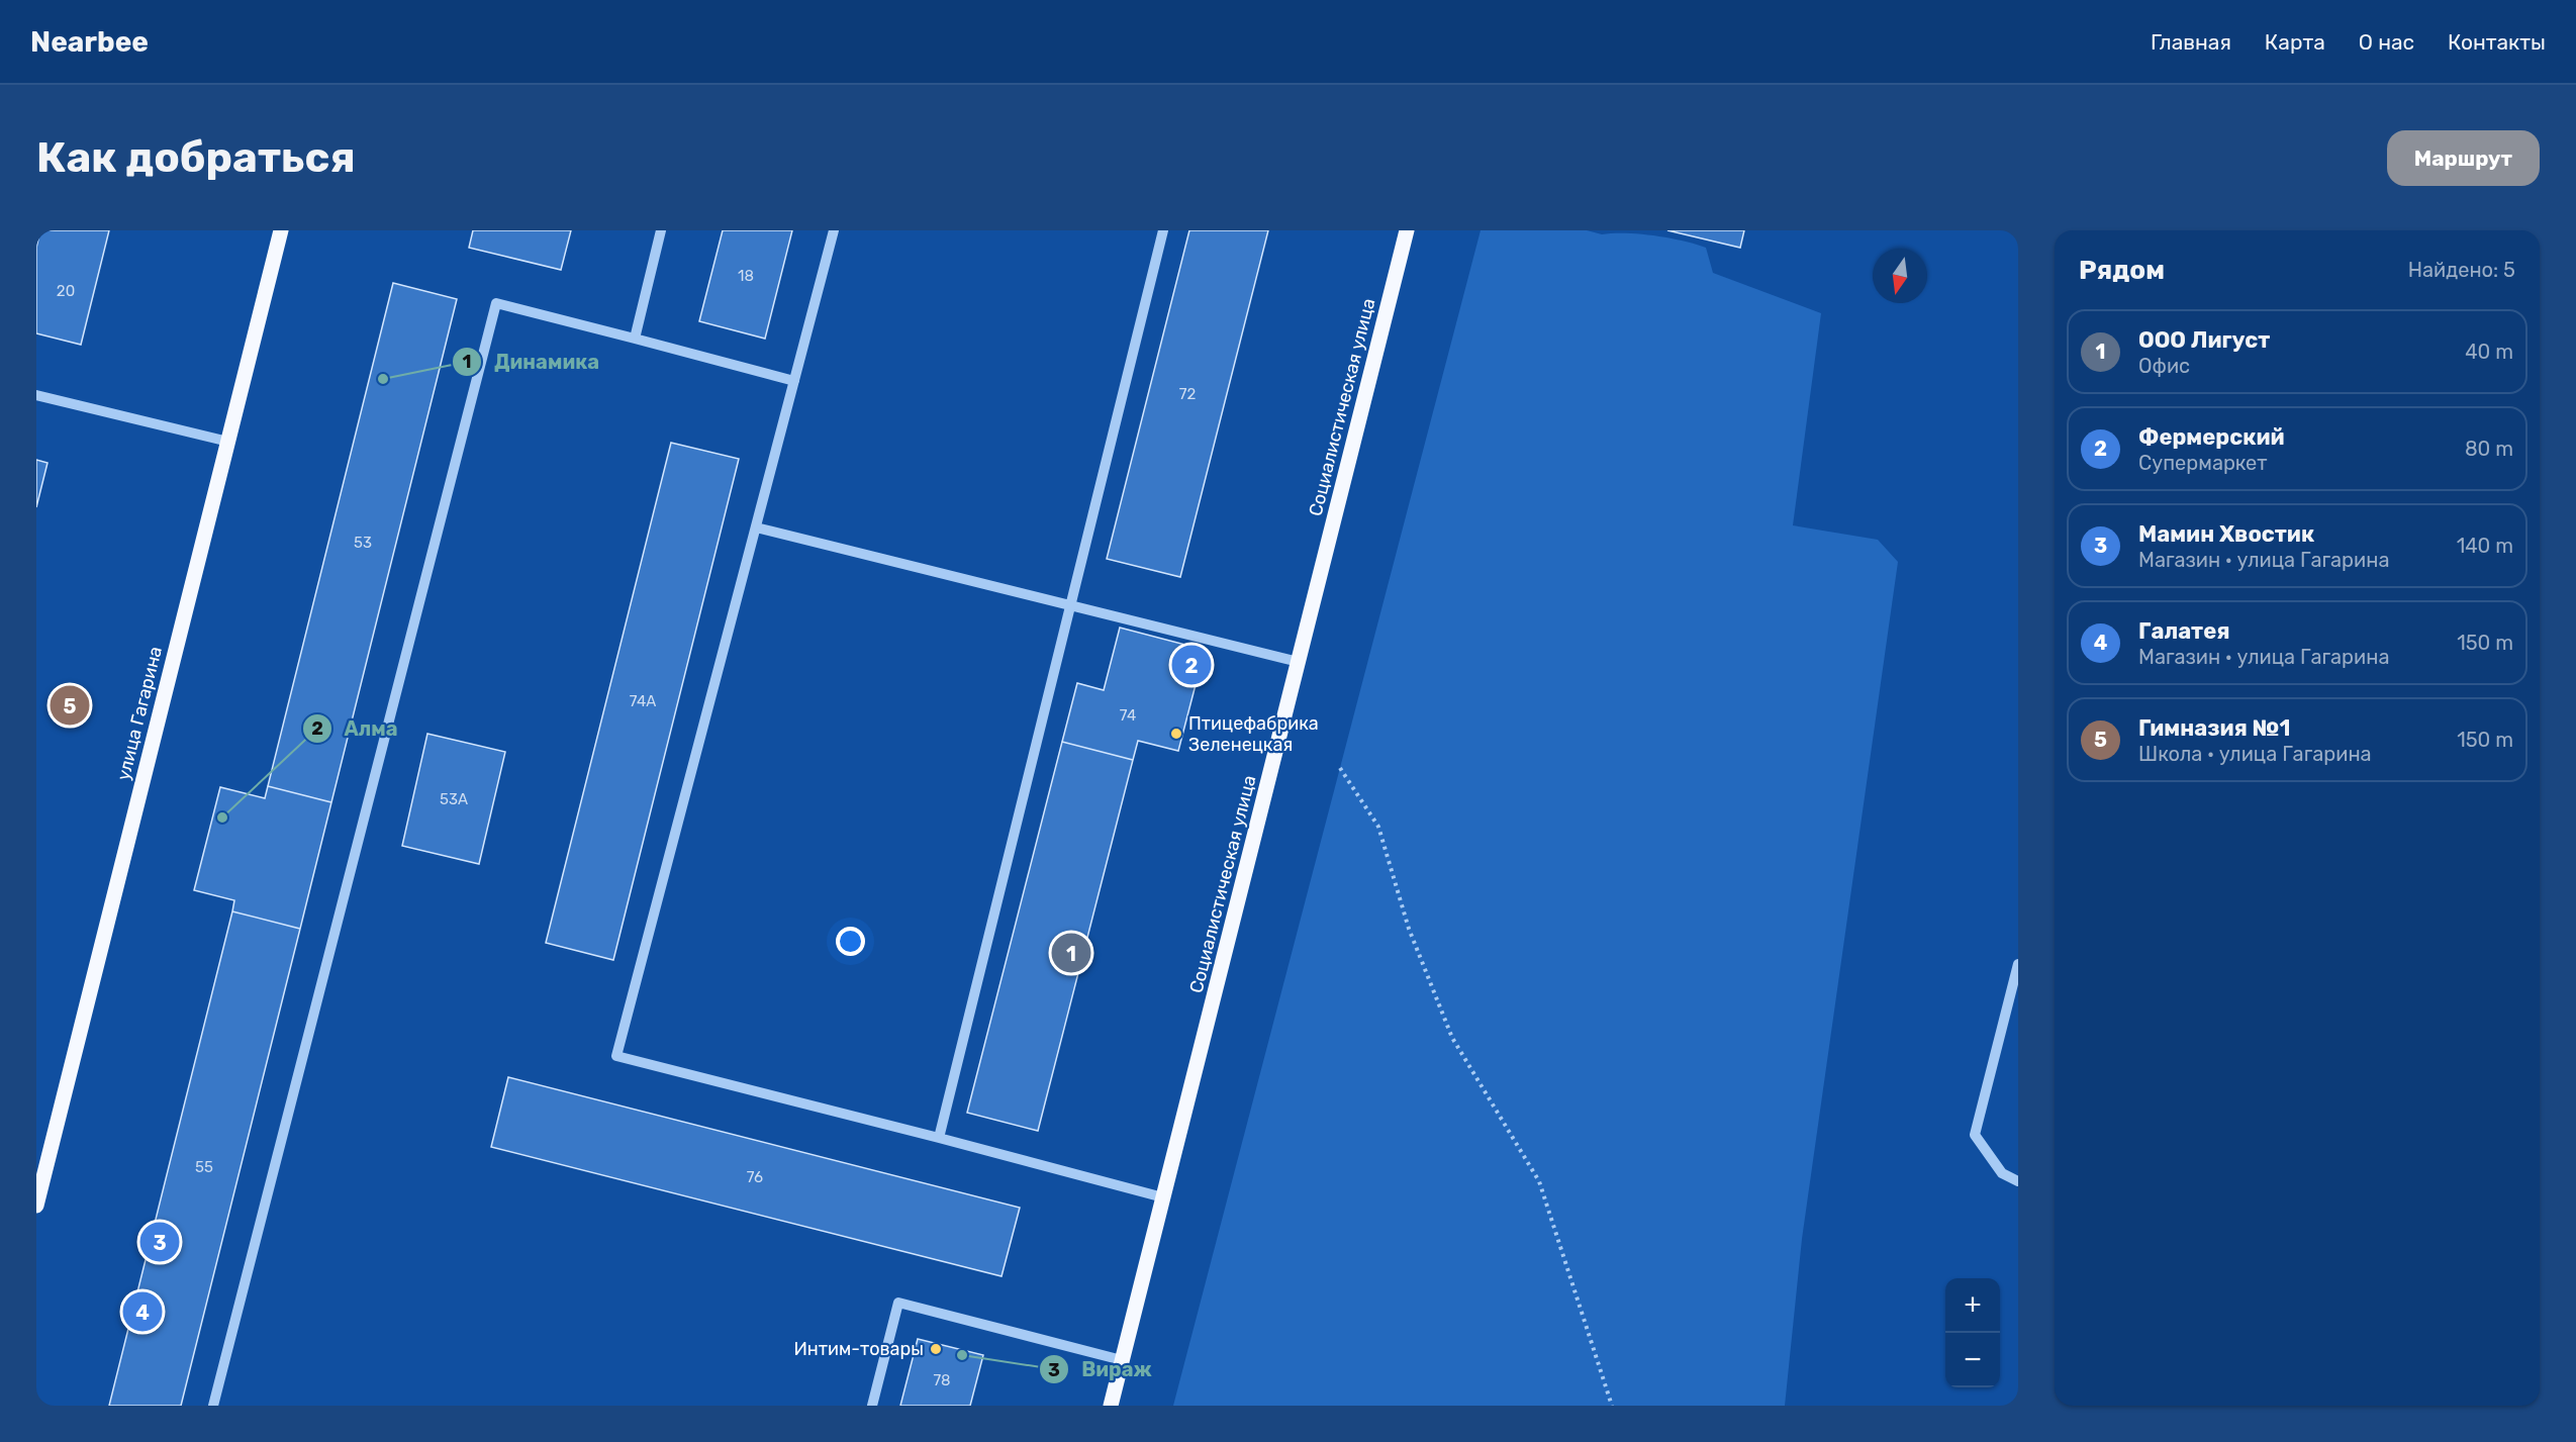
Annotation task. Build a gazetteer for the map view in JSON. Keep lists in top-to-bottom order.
{
  "streets": {
    "main road": ["Социалистическая улица", "улица Гагарина"]
  },
  "places": [
    "Динамика",
    "Птицефабрика Зеленецкая",
    "Алма",
    "Интим-товары",
    "Вираж"
  ],
  "house_numbers": [
    "18",
    "20",
    "72",
    "53",
    "74А",
    "74",
    "53А",
    "55",
    "76",
    "78"
  ],
  "north": "bottom",
  "page": {
    "header": "Nearbee",
    "nav": [
      "Главная",
      "Карта",
      "О нас",
      "Контакты"
    ],
    "buttons": "Маршрут",
    "title": "Как добраться",
    "heading": ["Рядом", "Найдено: 5"],
    "list": [
      {
        "mark": "1",
        "name": "ООО Лигуст",
        "note": "Офис",
        "value": "40 m"
      },
      {
        "mark": "2",
        "name": "Фермерский",
        "note": "Супермаркет",
        "value": "80 m"
      },
      {
        "mark": "3",
        "name": "Мамин Хвостик",
        "note": "Магазин · улица Гагарина",
        "value": "140 m"
      },
      {
        "mark": "4",
        "name": "Галатея",
        "note": "Магазин · улица Гагарина",
        "value": "150 m"
      },
      {
        "mark": "5",
        "name": "Гимназия №1",
        "note": "Школа · улица Гагарина",
        "value": "150 m"
      }
    ],
    "pins": [
      "2",
      "5",
      "1",
      "3",
      "4"
    ],
    "map_buttons": ["+", "−"]
  }
}
